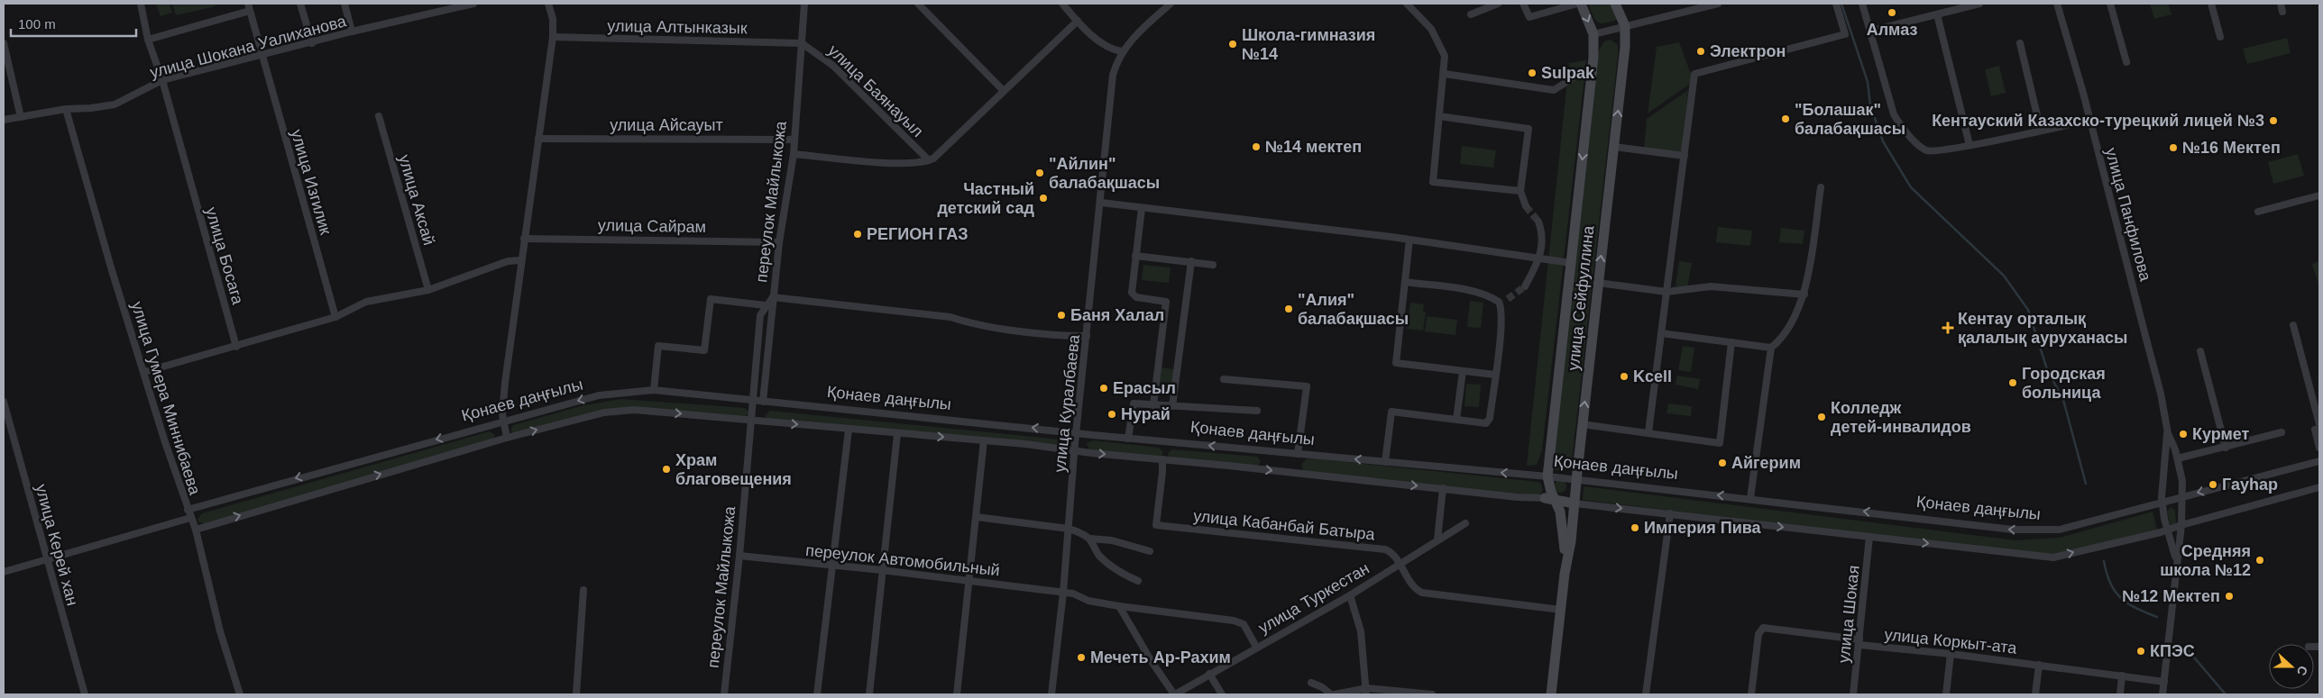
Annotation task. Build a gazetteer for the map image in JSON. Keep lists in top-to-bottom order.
{
  "streets": {
    "main road": ["улица Сейфуллина", "Қонаев даңғылы"],
    "street": [
      "улица Алтынказык",
      "улица Шокана Уалиханова",
      "улица Баянауыл",
      "улица Айсауыт",
      "улица Изгилик",
      "улица Аксай",
      "переулок Майлыкожа",
      "улица Панфилова",
      "улица Сайрам",
      "улица Босага",
      "улица Гумера Миннибаева",
      "улица Куралбаева",
      "улица Кабанбай Батыра",
      "улица Керей хан",
      "переулок Автомобильный",
      "улица Туркестан",
      "улица Шокая",
      "улица Коркыт-ата"
    ]
  },
  "crossings": [
    ["улица Алтынказык", "улица Баянауыл"],
    ["улица Алтынказык", "переулок Майлыкожа"],
    ["улица Шокана Уалиханова", "улица Изгилик"],
    ["улица Шокана Уалиханова", "улица Босага"],
    ["улица Шокана Уалиханова", "улица Гумера Миннибаева"],
    ["улица Баянауыл", "переулок Майлыкожа"],
    ["улица Айсауыт", "переулок Майлыкожа"],
    ["переулок Майлыкожа", "улица Сайрам"],
    ["переулок Майлыкожа", "Қонаев даңғылы"],
    ["переулок Майлыкожа", "переулок Автомобильный"],
    ["улица Панфилова", "Қонаев даңғылы"],
    ["улица Панфилова", "улица Коркыт-ата"],
    ["улица Сейфуллина", "Қонаев даңғылы"],
    ["улица Сейфуллина", "улица Кабанбай Батыра"],
    ["улица Гумера Миннибаева", "Қонаев даңғылы"],
    ["Қонаев даңғылы", "улица Куралбаева"],
    ["Қонаев даңғылы", "улица Кабанбай Батыра"],
    ["Қонаев даңғылы", "улица Шокая"],
    ["улица Куралбаева", "переулок Автомобильный"],
    ["улица Кабанбай Батыра", "улица Туркестан"],
    ["переулок Автомобильный", "улица Туркестан"],
    ["улица Шокая", "улица Коркыт-ата"]
  ],
  "places": {
    "other": [
      "Алмаз",
      "Школа-гимназия №14",
      "Электрон",
      "Sulpak",
      "\"Болашак\" балабақшасы",
      "Кентауский Казахско-турецкий лицей №3",
      "№14 мектеп",
      "№16 Мектеп",
      "\"Айлин\" балабақшасы",
      "Частный детский сад",
      "РЕГИОН ГАЗ",
      "\"Алия\" балабақшасы",
      "Баня Халал",
      "Kcell",
      "Городская больница",
      "Ерасыл",
      "Нурай",
      "Колледж детей-инвалидов",
      "Курмет",
      "Айгерим",
      "Храм благовещения",
      "Гауһар",
      "Империя Пива",
      "Средняя школа №12",
      "№12 Мектеп",
      "КПЭС",
      "Мечеть Ар-Рахим"
    ],
    "health": ["Кентау орталық қалалық ауруханасы"]
  },
  "scale_bar": "100 m",
  "north": "right"
}
